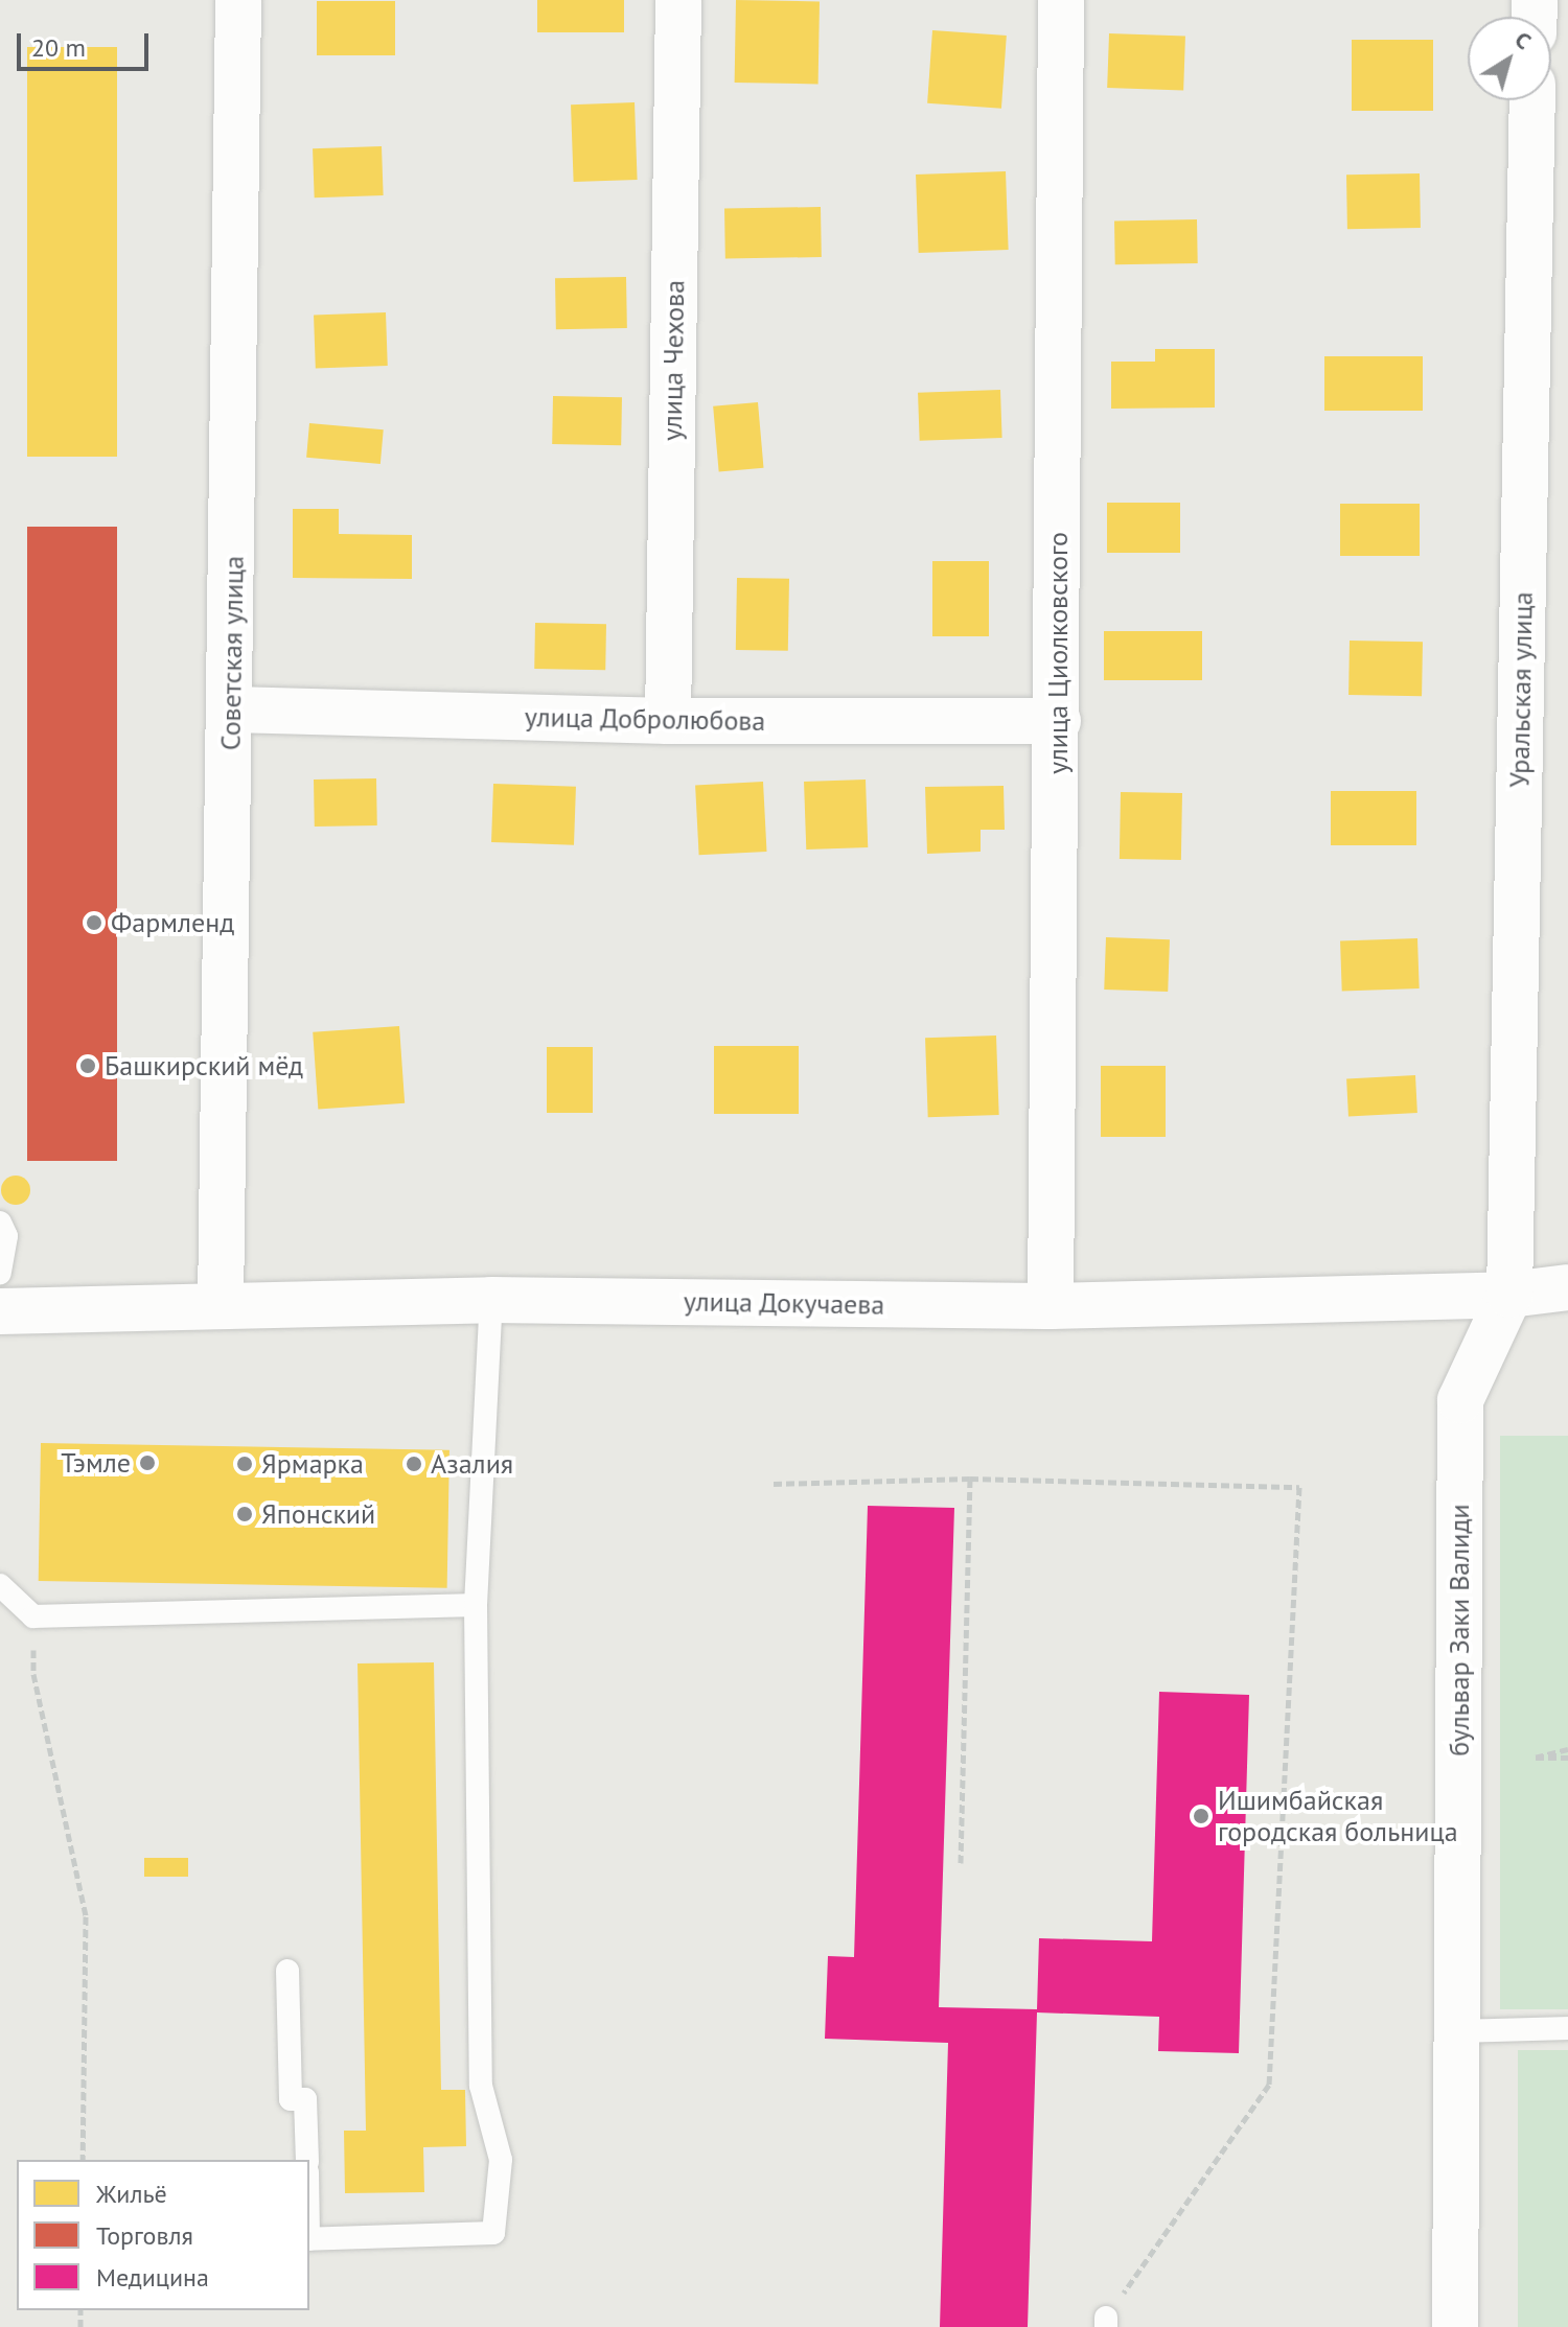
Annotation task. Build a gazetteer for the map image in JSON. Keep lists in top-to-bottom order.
{
  "streets": {
    "street": [
      "улица Чехова",
      "Советская улица",
      "улица Циолковского",
      "Уральская улица",
      "улица Добролюбова",
      "улица Докучаева",
      "бульвар Заки Валиди"
    ]
  },
  "crossings": [
    ["улица Чехова", "улица Добролюбова"],
    ["Советская улица", "улица Добролюбова"],
    ["Советская улица", "улица Докучаева"],
    ["улица Циолковского", "улица Добролюбова"],
    ["улица Циолковского", "улица Докучаева"],
    ["Уральская улица", "улица Докучаева"],
    ["Уральская улица", "бульвар Заки Валиди"],
    ["улица Докучаева", "бульвар Заки Валиди"]
  ],
  "places": [
    "Фармленд",
    "Башкирский мёд",
    "Тэмле",
    "Ярмарка",
    "Азалия",
    "Японский",
    "Ишимбайская городская больница"
  ],
  "legend": ["Жильё", "Торговля", "Медицина"],
  "scale_bar": "20 m",
  "north": "top right"
}
